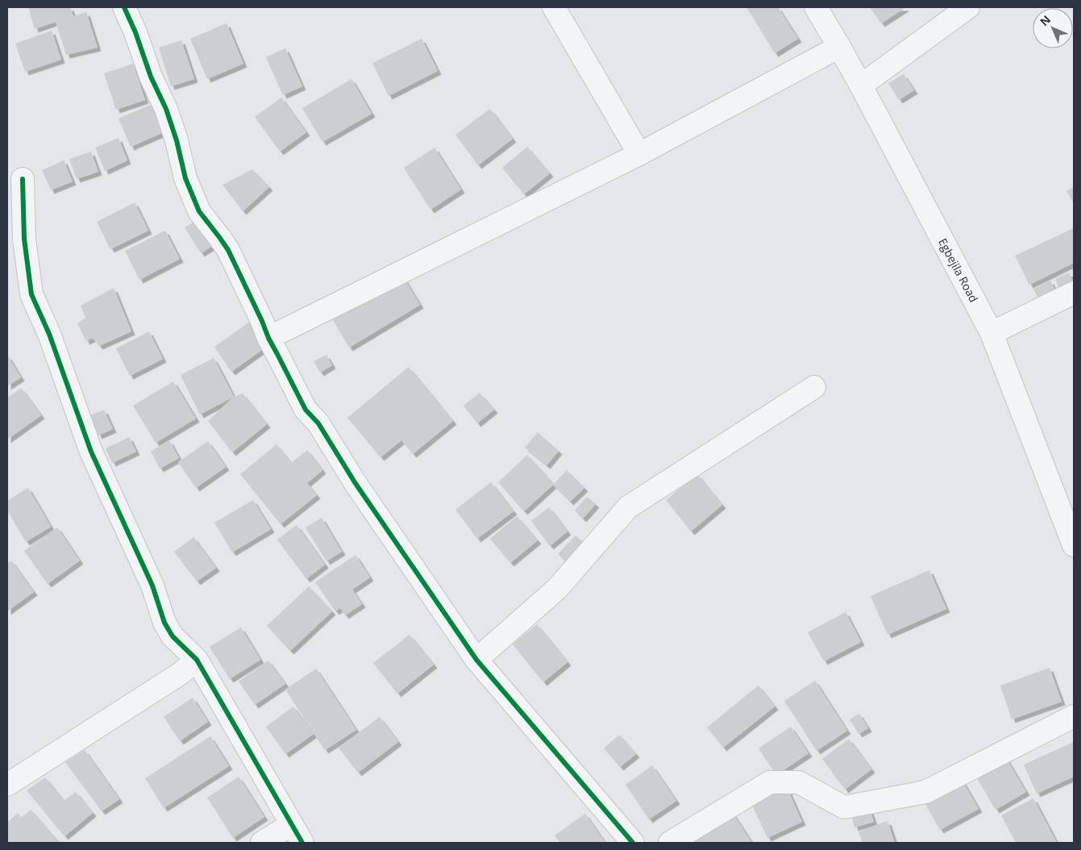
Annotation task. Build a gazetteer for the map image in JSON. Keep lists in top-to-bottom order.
{
  "streets": {
    "street": ["Egbejila Road"]
  },
  "north": "top left"
}
